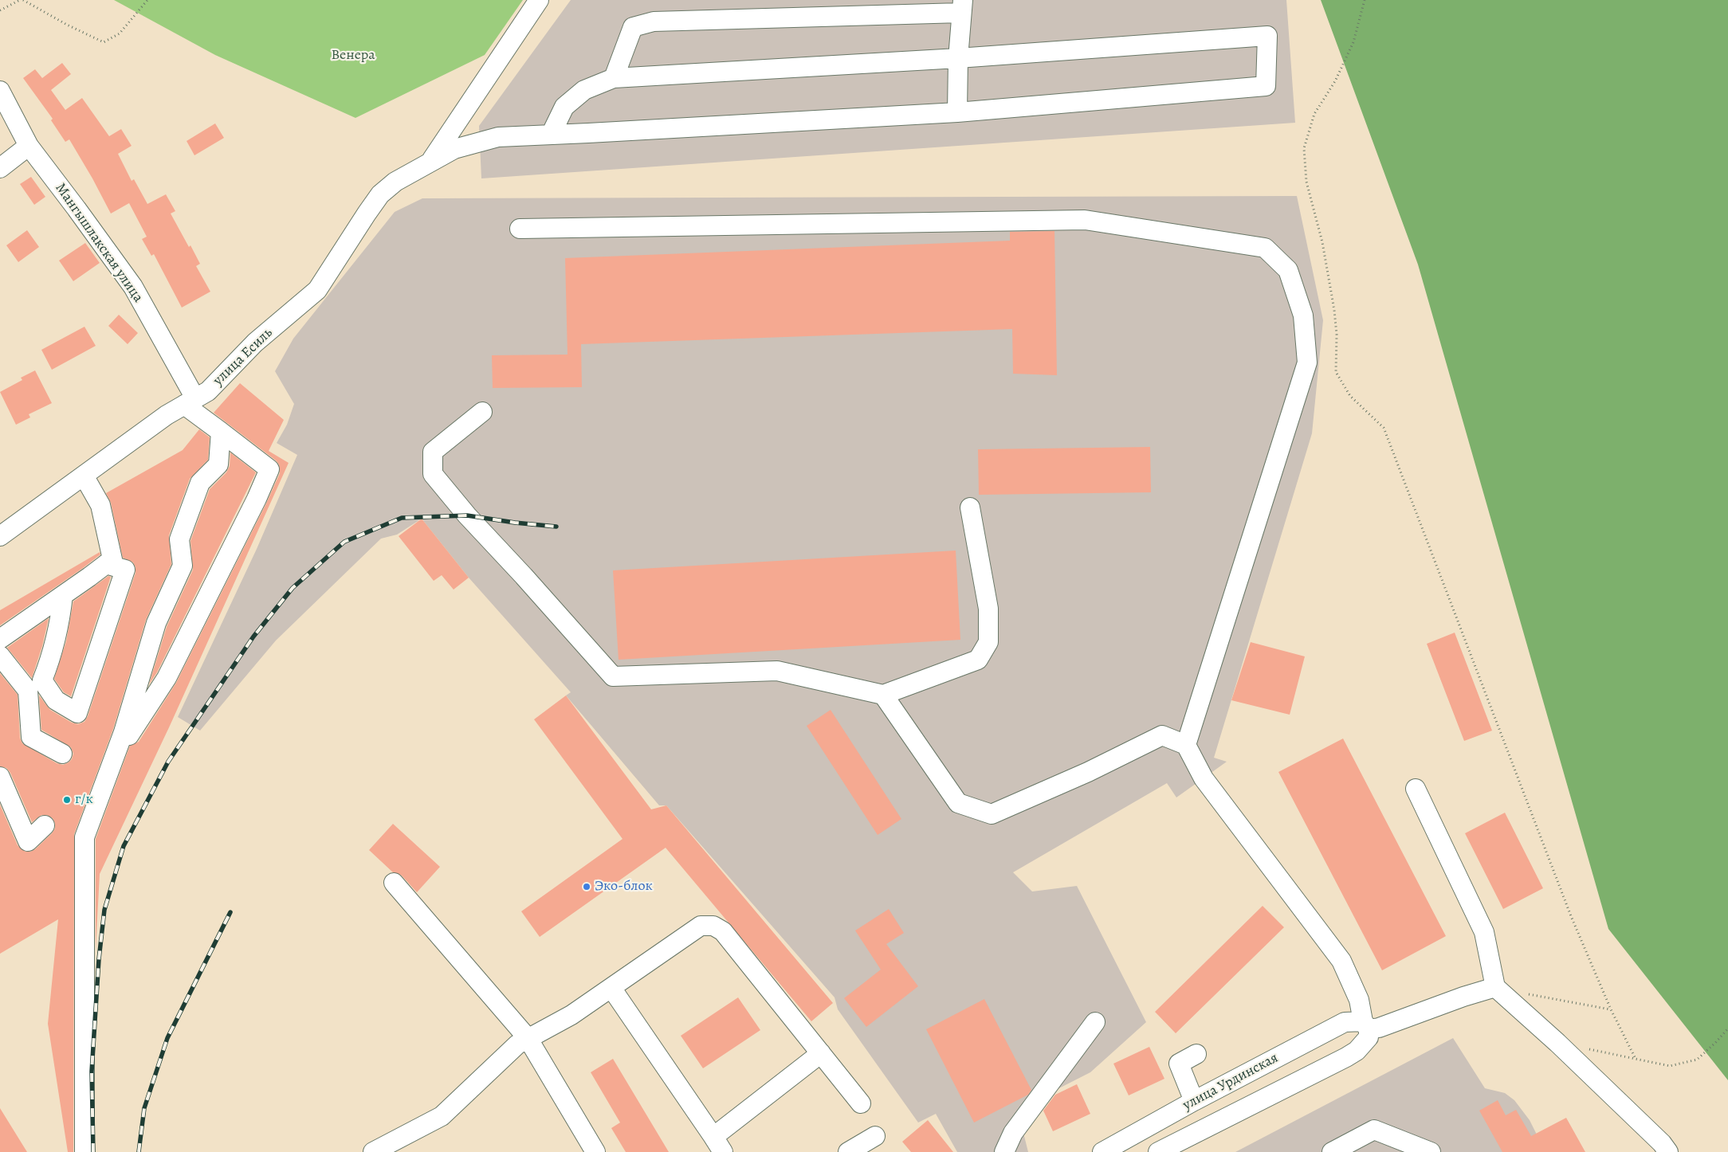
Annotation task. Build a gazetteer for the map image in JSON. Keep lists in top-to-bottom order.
{
  "streets": {
    "street": ["Мангышлакская улица", "улица Есиль", "улица Урдинская"]
  },
  "crossings": [
    ["Мангышлакская улица", "улица Есиль"]
  ],
  "parks": ["Венера"],
  "places": ["г/к", "Эко-блок"]
}
